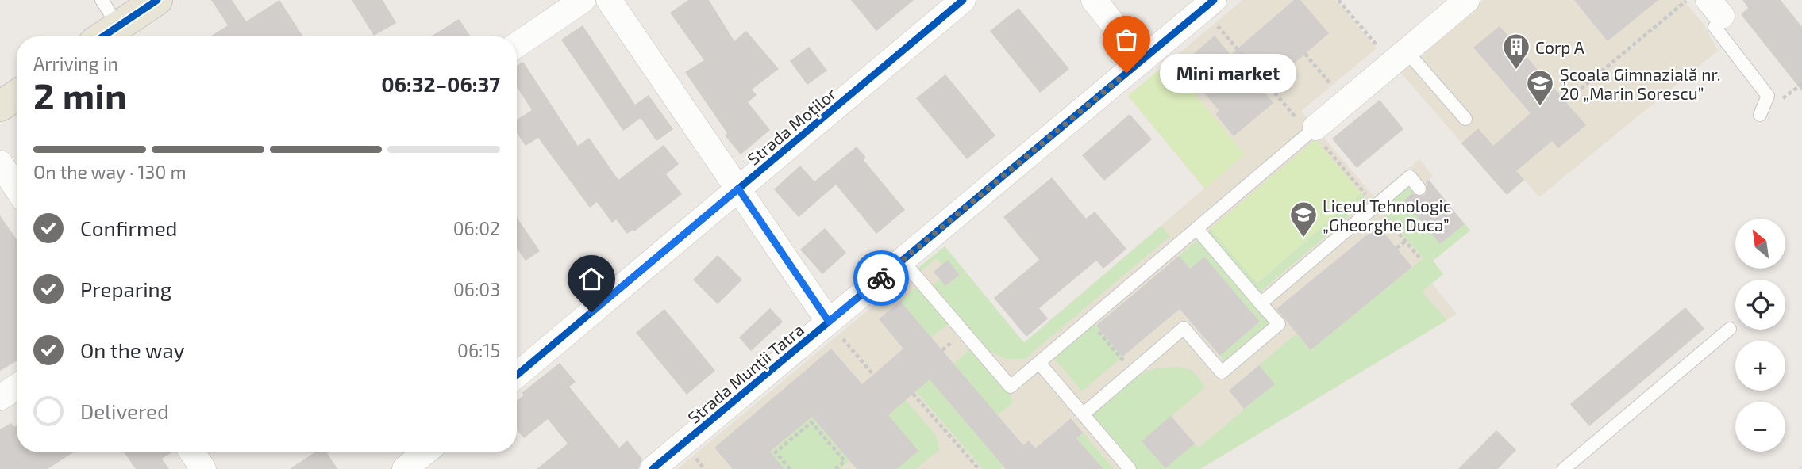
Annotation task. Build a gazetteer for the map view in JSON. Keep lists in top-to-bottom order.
{
  "streets": {
    "street": ["Strada Moților", "Strada Munții Tatra"]
  },
  "places": {
    "building": ["Corp A"],
    "other": ["Mini market"],
    "school or university": ["Școala Gimnazială nr. 20 „Marin Sorescu”", "Liceul Tehnologic „Gheorghe Duca”"]
  },
  "north": "top left",
  "page": {
    "heading": ["2 min", "Arriving in", "06:32–06:37"],
    "bubble": "Mini market",
    "bar": "On the way · 130 m",
    "list": [
      ["Confirmed", "06:02"],
      ["Preparing", "06:03"],
      ["On the way", "06:15"],
      "Delivered"
    ],
    "map_buttons": ["+", "−"]
  }
}
